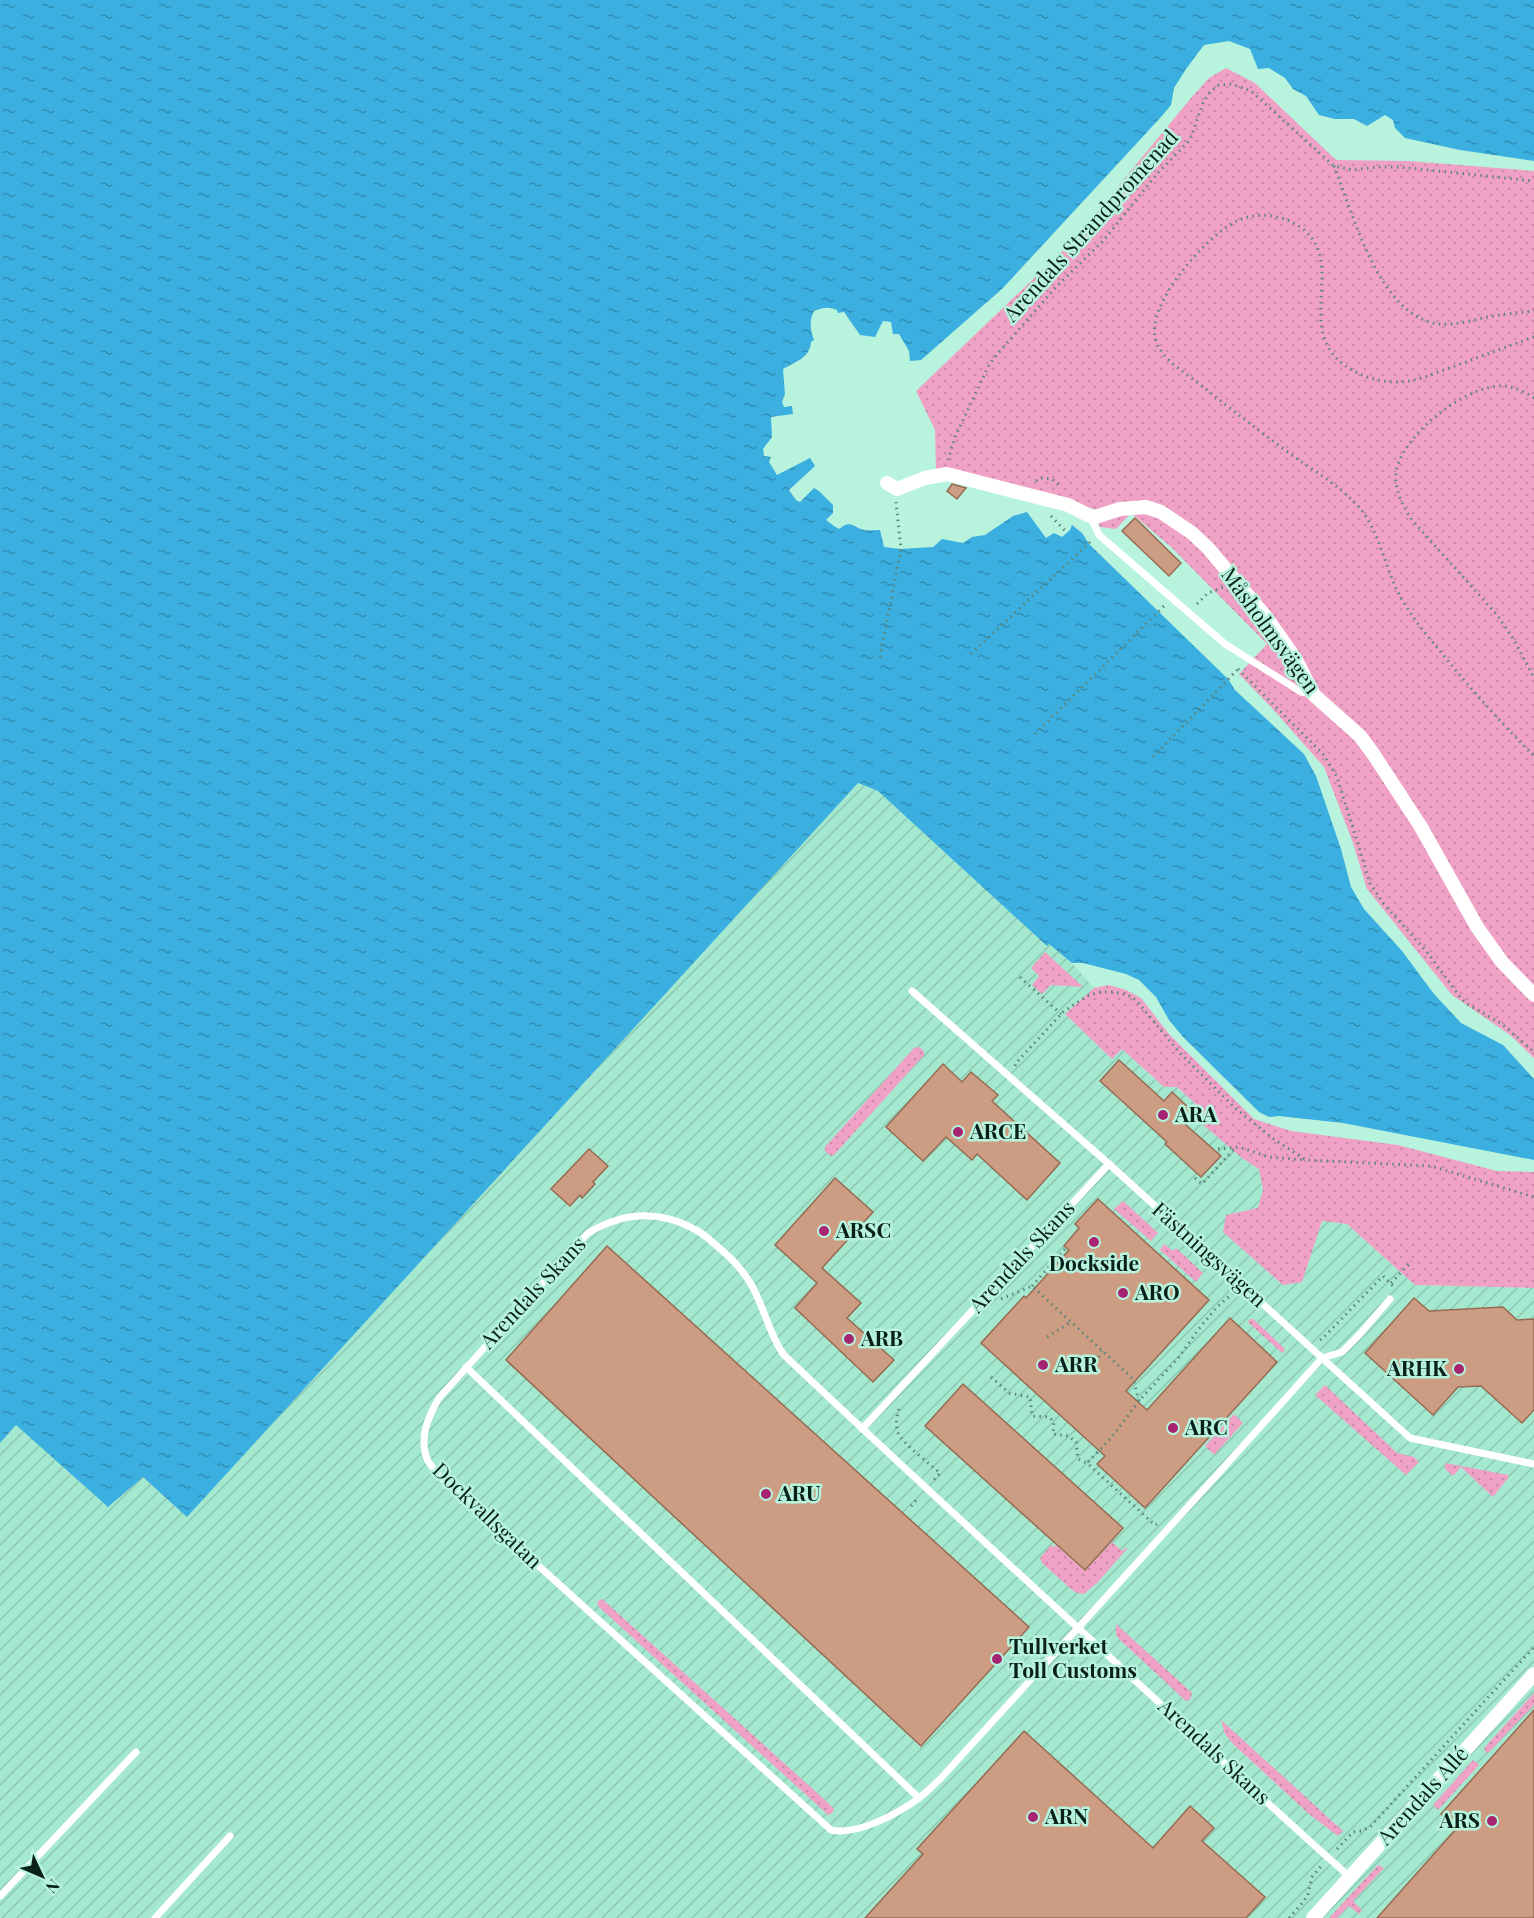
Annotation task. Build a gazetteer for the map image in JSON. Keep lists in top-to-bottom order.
{
  "streets": {
    "street": ["Måsholmsvägen", "Arendals Allé"],
    "lane": ["Fästningsvägen", "Arendals Skans", "Dockvallsgatan"],
    "path": ["Arendals Strandpromenad"]
  },
  "crossings": [
    ["Fästningsvägen", "Arendals Skans"],
    ["Arendals Skans", "Dockvallsgatan"],
    ["Arendals Skans", "Arendals Allé"]
  ],
  "places": [
    "ARA",
    "ARCE",
    "ARSC",
    "Dockside",
    "ARO",
    "ARB",
    "ARR",
    "ARHK",
    "ARC",
    "ARU",
    "Tullverket Toll Customs",
    "ARN",
    "ARS"
  ],
  "north": "bottom right"
}
